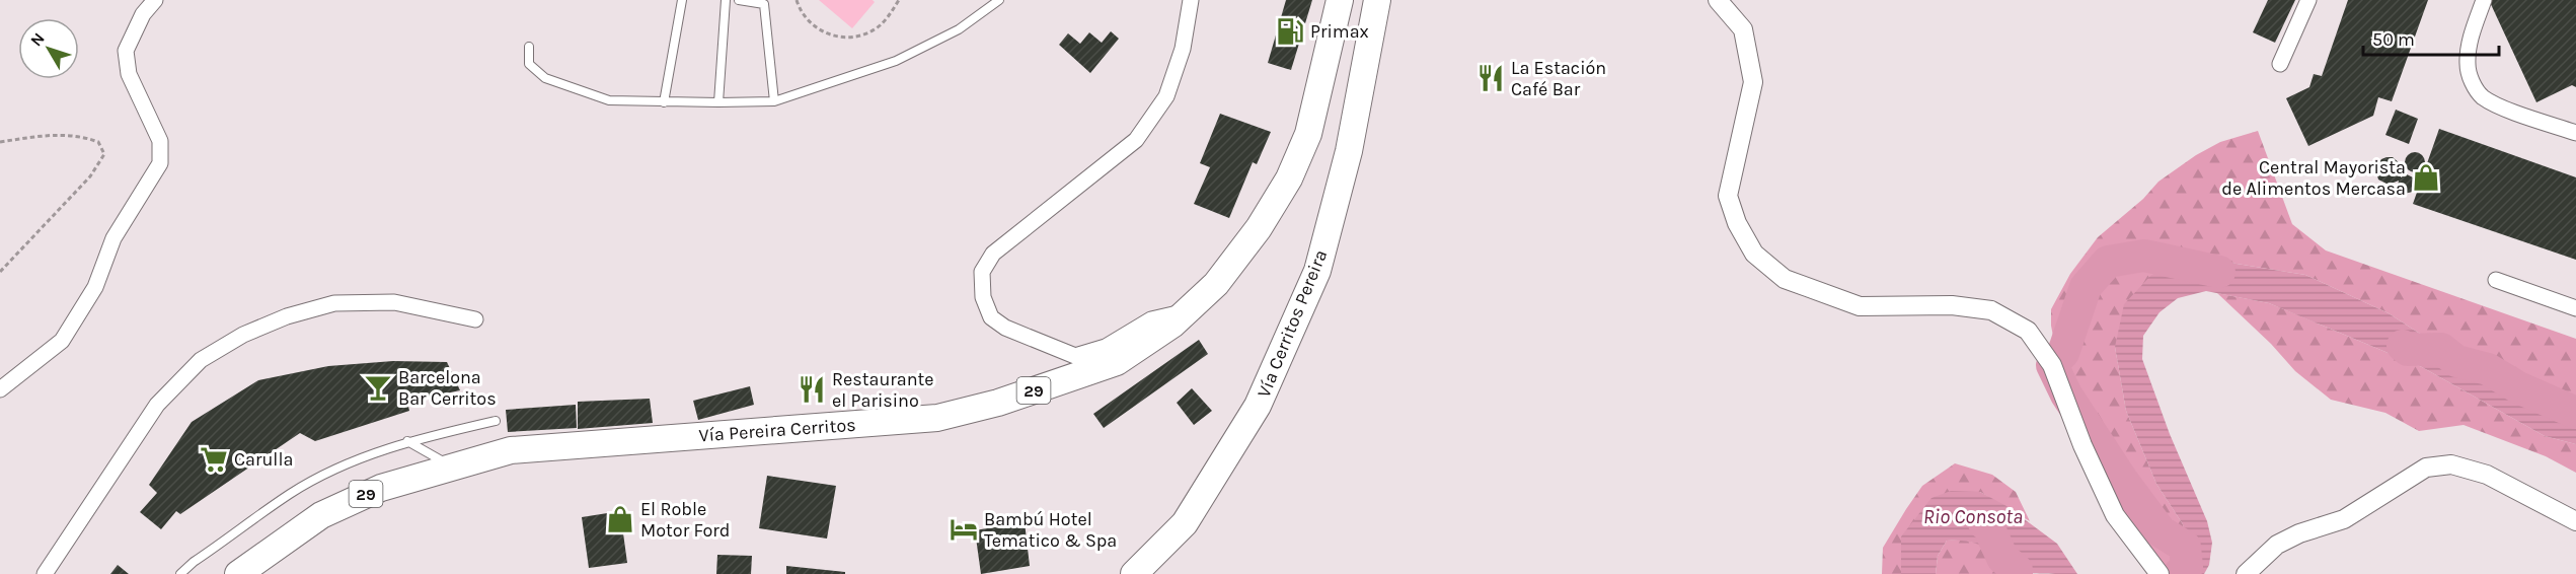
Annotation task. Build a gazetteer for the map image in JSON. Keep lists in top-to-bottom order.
{
  "streets": {
    "highway": ["Vía Cerritos Pereira", "29", "Vía Pereira Cerritos"]
  },
  "water": ["Rio Consota"],
  "places": {
    "fuel station": ["Primax"],
    "restaurant": ["La Estación Café Bar", "Restaurante el Parisino"],
    "shop": ["Central Mayorista de Alimentos Mercasa", "El Roble Motor Ford"],
    "bar": ["Barcelona Bar Cerritos"],
    "supermarket": ["Carulla"],
    "hotel": ["Bambú Hotel Tematico & Spa"]
  },
  "scale_bar": "50 m",
  "north": "top left"
}
